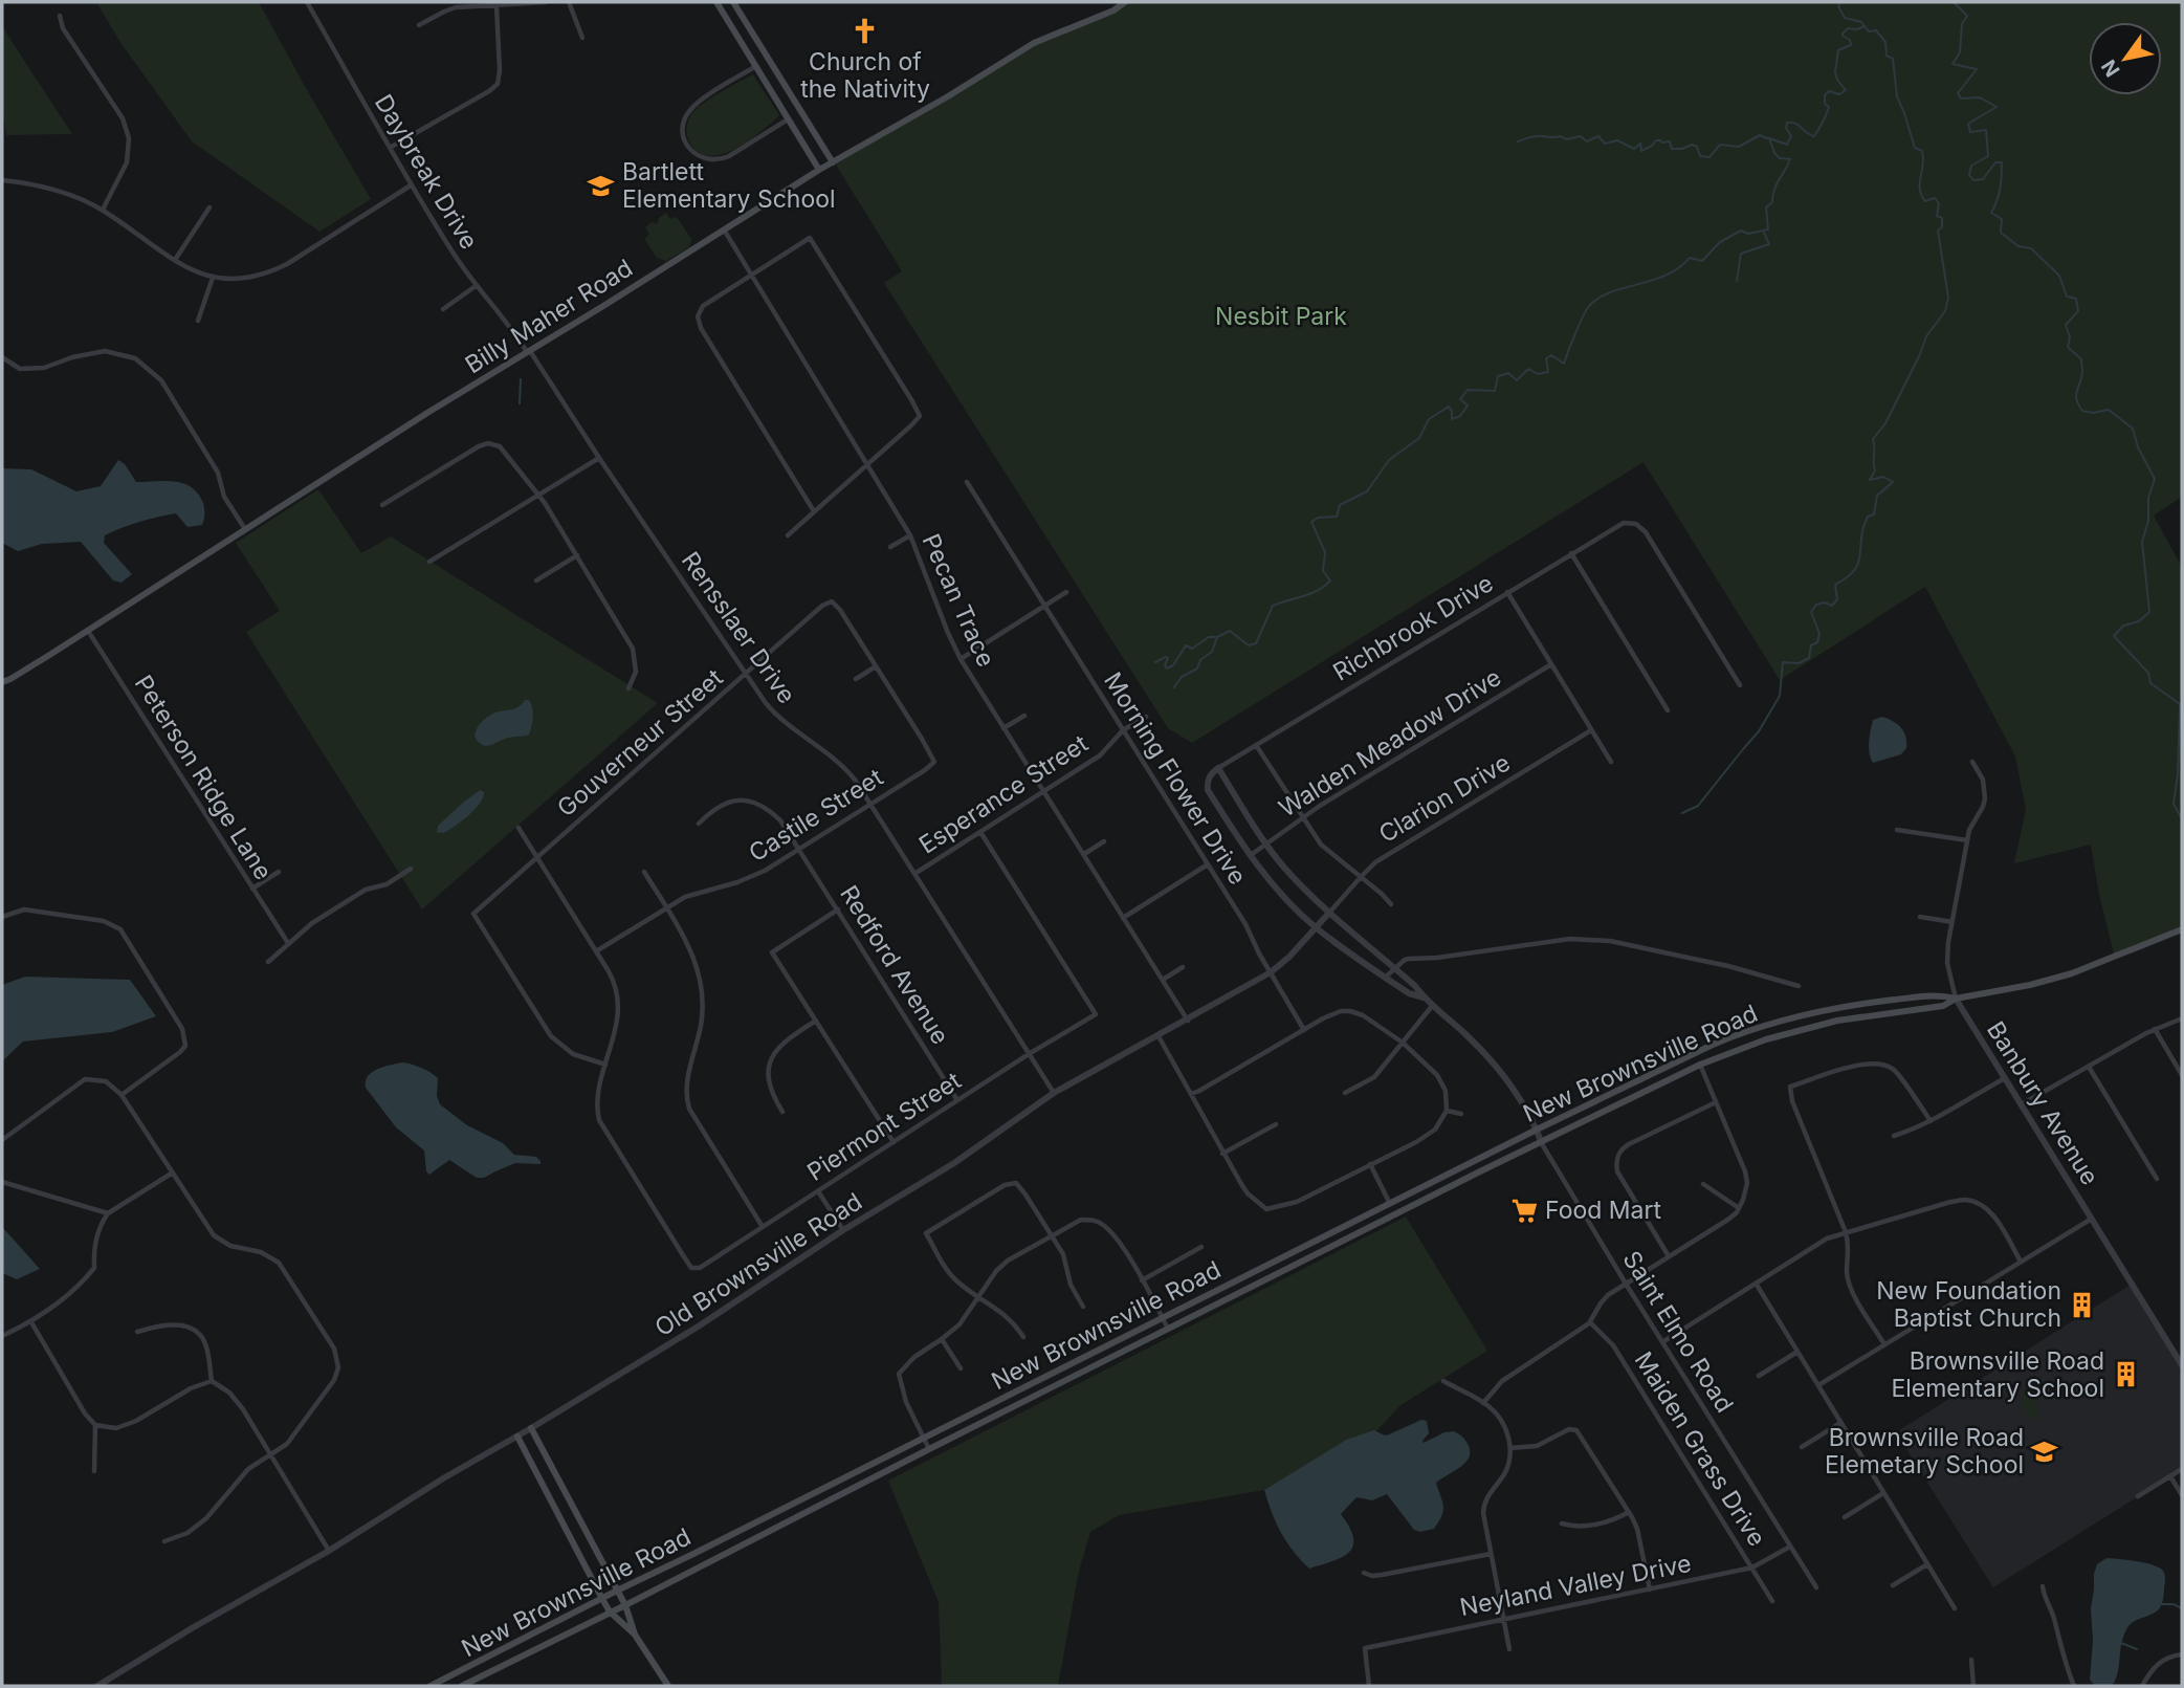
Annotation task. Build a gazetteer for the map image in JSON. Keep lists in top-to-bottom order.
{
  "streets": {
    "main road": ["Billy Maher Road", "New Brownsville Road"],
    "street": [
      "Daybreak Drive",
      "Pecan Trace",
      "Rensslaer Drive",
      "Richbrook Drive",
      "Gouverneur Street",
      "Walden Meadow Drive",
      "Peterson Ridge Lane",
      "Morning Flower Drive",
      "Esperance Street",
      "Clarion Drive",
      "Castile Street",
      "Redford Avenue",
      "Banbury Avenue",
      "Piermont Street",
      "Old Brownsville Road",
      "Saint Elmo Road",
      "Maiden Grass Drive",
      "Neyland Valley Drive"
    ]
  },
  "crossings": [
    ["Daybreak Drive", "Billy Maher Road"],
    ["Daybreak Drive", "Rensslaer Drive"],
    ["Billy Maher Road", "Pecan Trace"],
    ["Billy Maher Road", "Rensslaer Drive"],
    ["Billy Maher Road", "Peterson Ridge Lane"],
    ["Pecan Trace", "Esperance Street"],
    ["Pecan Trace", "Old Brownsville Road"],
    ["Rensslaer Drive", "Gouverneur Street"],
    ["Rensslaer Drive", "Esperance Street"],
    ["Rensslaer Drive", "Castile Street"],
    ["Rensslaer Drive", "Piermont Street"],
    ["Rensslaer Drive", "Old Brownsville Road"],
    ["Richbrook Drive", "Saint Elmo Road"],
    ["Gouverneur Street", "Castile Street"],
    ["Gouverneur Street", "Piermont Street"],
    ["Walden Meadow Drive", "Saint Elmo Road"],
    ["Morning Flower Drive", "Esperance Street"],
    ["Morning Flower Drive", "Old Brownsville Road"],
    ["Esperance Street", "Piermont Street"],
    ["Clarion Drive", "Old Brownsville Road"],
    ["Clarion Drive", "Saint Elmo Road"],
    ["Castile Street", "Redford Avenue"],
    ["Redford Avenue", "Piermont Street"],
    ["New Brownsville Road", "Banbury Avenue"],
    ["New Brownsville Road", "Saint Elmo Road"],
    ["Old Brownsville Road", "Saint Elmo Road"],
    ["Saint Elmo Road", "Neyland Valley Drive"],
    ["Maiden Grass Drive", "Neyland Valley Drive"]
  ],
  "parks": ["Nesbit Park"],
  "places": {
    "church": ["Church of the Nativity"],
    "school or university": ["Bartlett Elementary School", "Brownsville Road Elemetary School"],
    "supermarket": ["Food Mart"],
    "building": ["New Foundation Baptist Church", "Brownsville Road Elementary School"]
  },
  "north": "bottom left"
}
